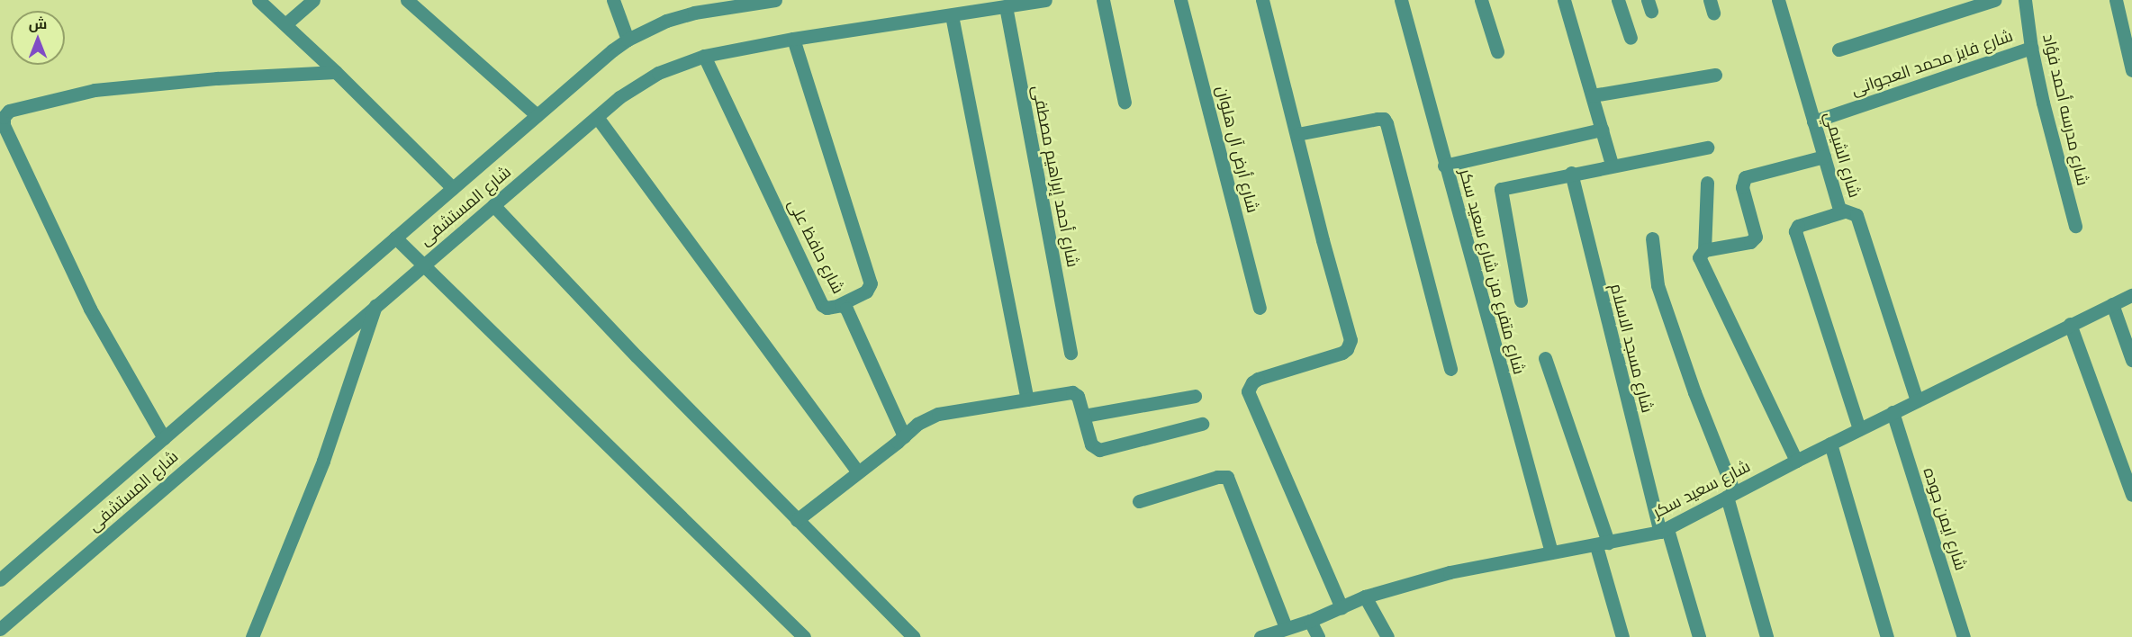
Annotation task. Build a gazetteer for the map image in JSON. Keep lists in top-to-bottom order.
{
  "streets": {
    "street": [
      "شارع فايز محمد العجوانى",
      "شارع مدرسه أحمد فؤاد",
      "شارع أرض آل هلوان",
      "شارع الشيمي",
      "شارع أحمد إبراهيم مصطفى",
      "شارع المستشفى",
      "شارع حافظ على",
      "شارع متفرع من شارع سعيد سكر",
      "شارع مسجد الاسلام",
      "شارع سعيد سكر",
      "شارع ايمن جوده"
    ]
  },
  "crossings": [
    ["شارع فايز محمد العجوانى", "شارع مدرسه أحمد فؤاد"],
    ["شارع فايز محمد العجوانى", "شارع الشيمي"],
    ["شارع الشيمي", "شارع سعيد سكر"],
    ["شارع أحمد إبراهيم مصطفى", "شارع المستشفى"],
    ["شارع المستشفى", "شارع حافظ على"],
    ["شارع متفرع من شارع سعيد سكر", "شارع سعيد سكر"],
    ["شارع مسجد الاسلام", "شارع سعيد سكر"],
    ["شارع سعيد سكر", "شارع ايمن جوده"]
  ],
  "north": "top"
}
